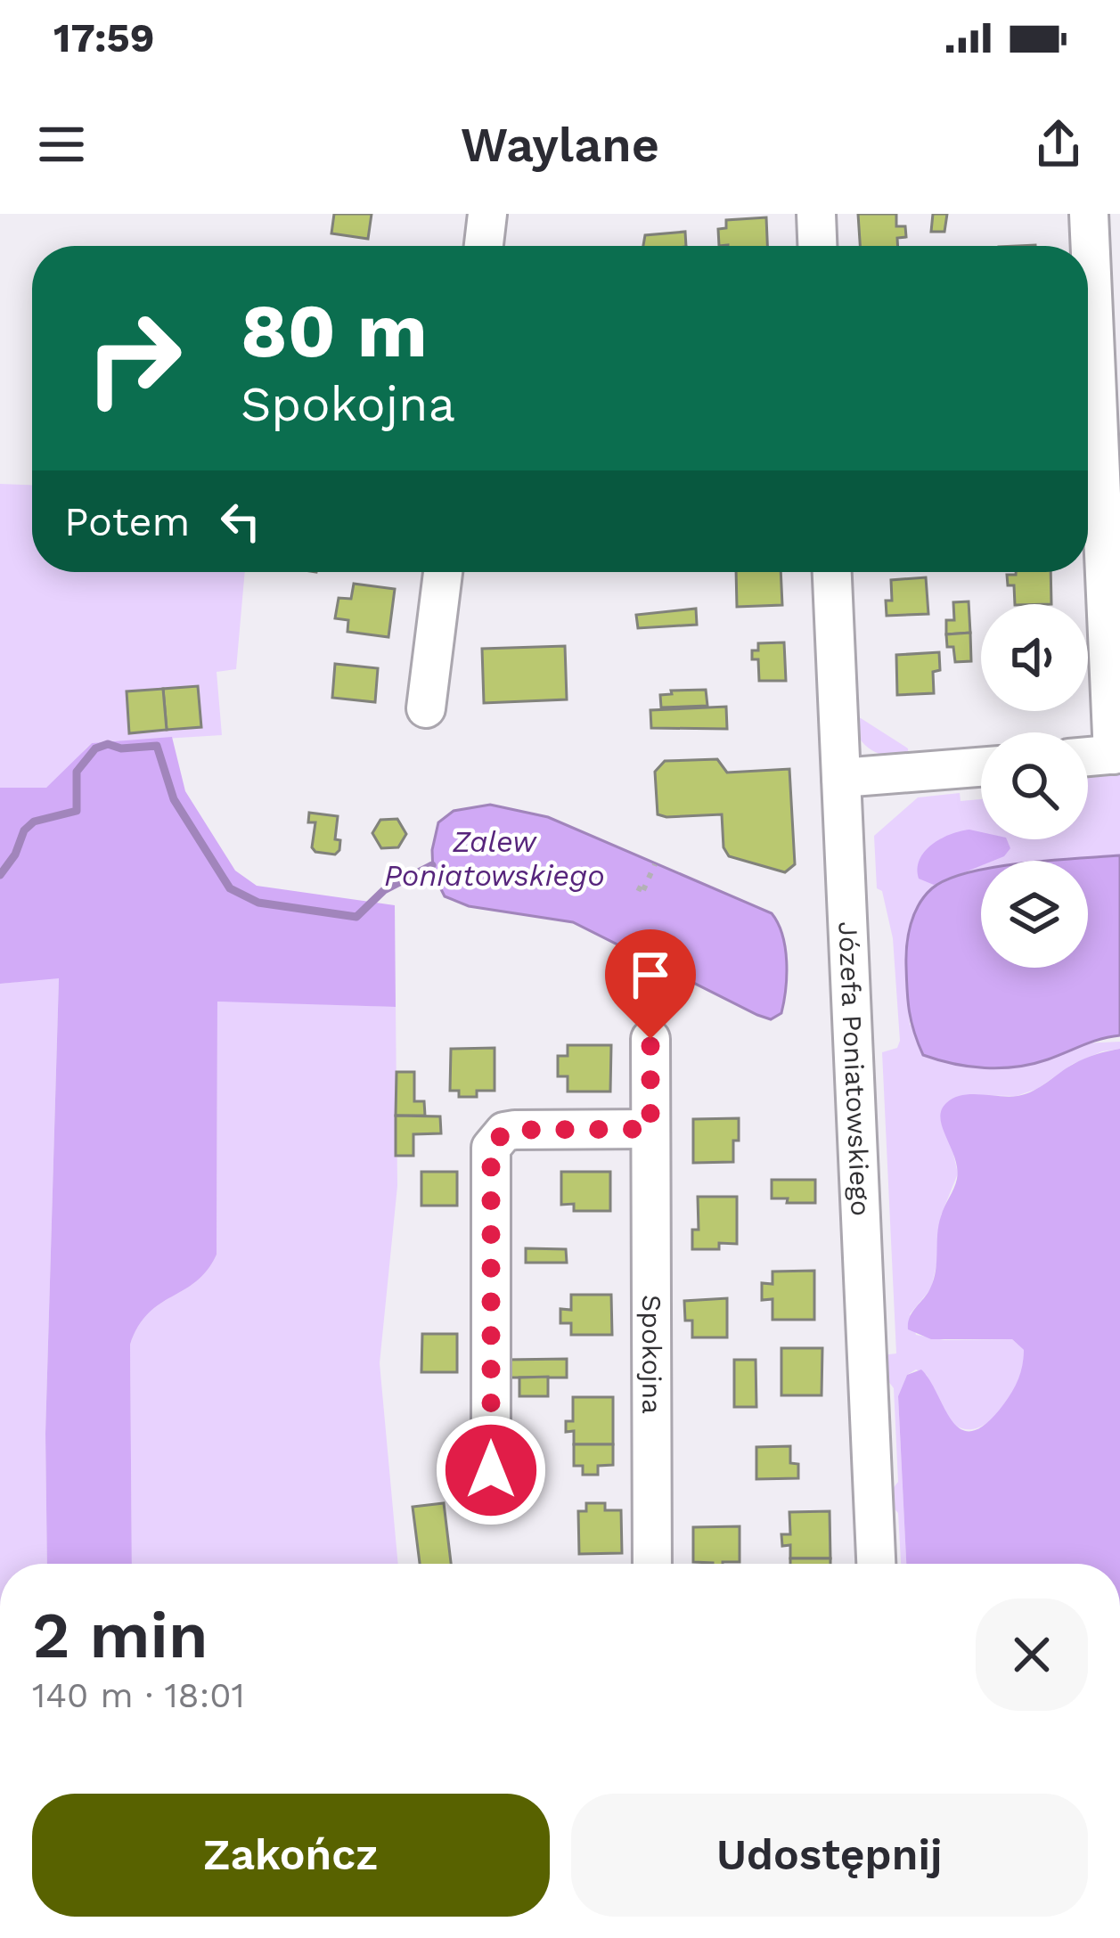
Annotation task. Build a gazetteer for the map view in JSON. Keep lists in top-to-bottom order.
{
  "streets": {
    "street": ["Józefa Poniatowskiego", "Spokojna"]
  },
  "water": ["Zalew Poniatowskiego"],
  "page": {
    "status": "17:59",
    "header": "Waylane",
    "turn": ["80 m", "Spokojna"],
    "then": "Potem",
    "heading": ["2 min", "140 m · 18:01"],
    "buttons": ["Zakończ", "Udostępnij"]
  }
}
